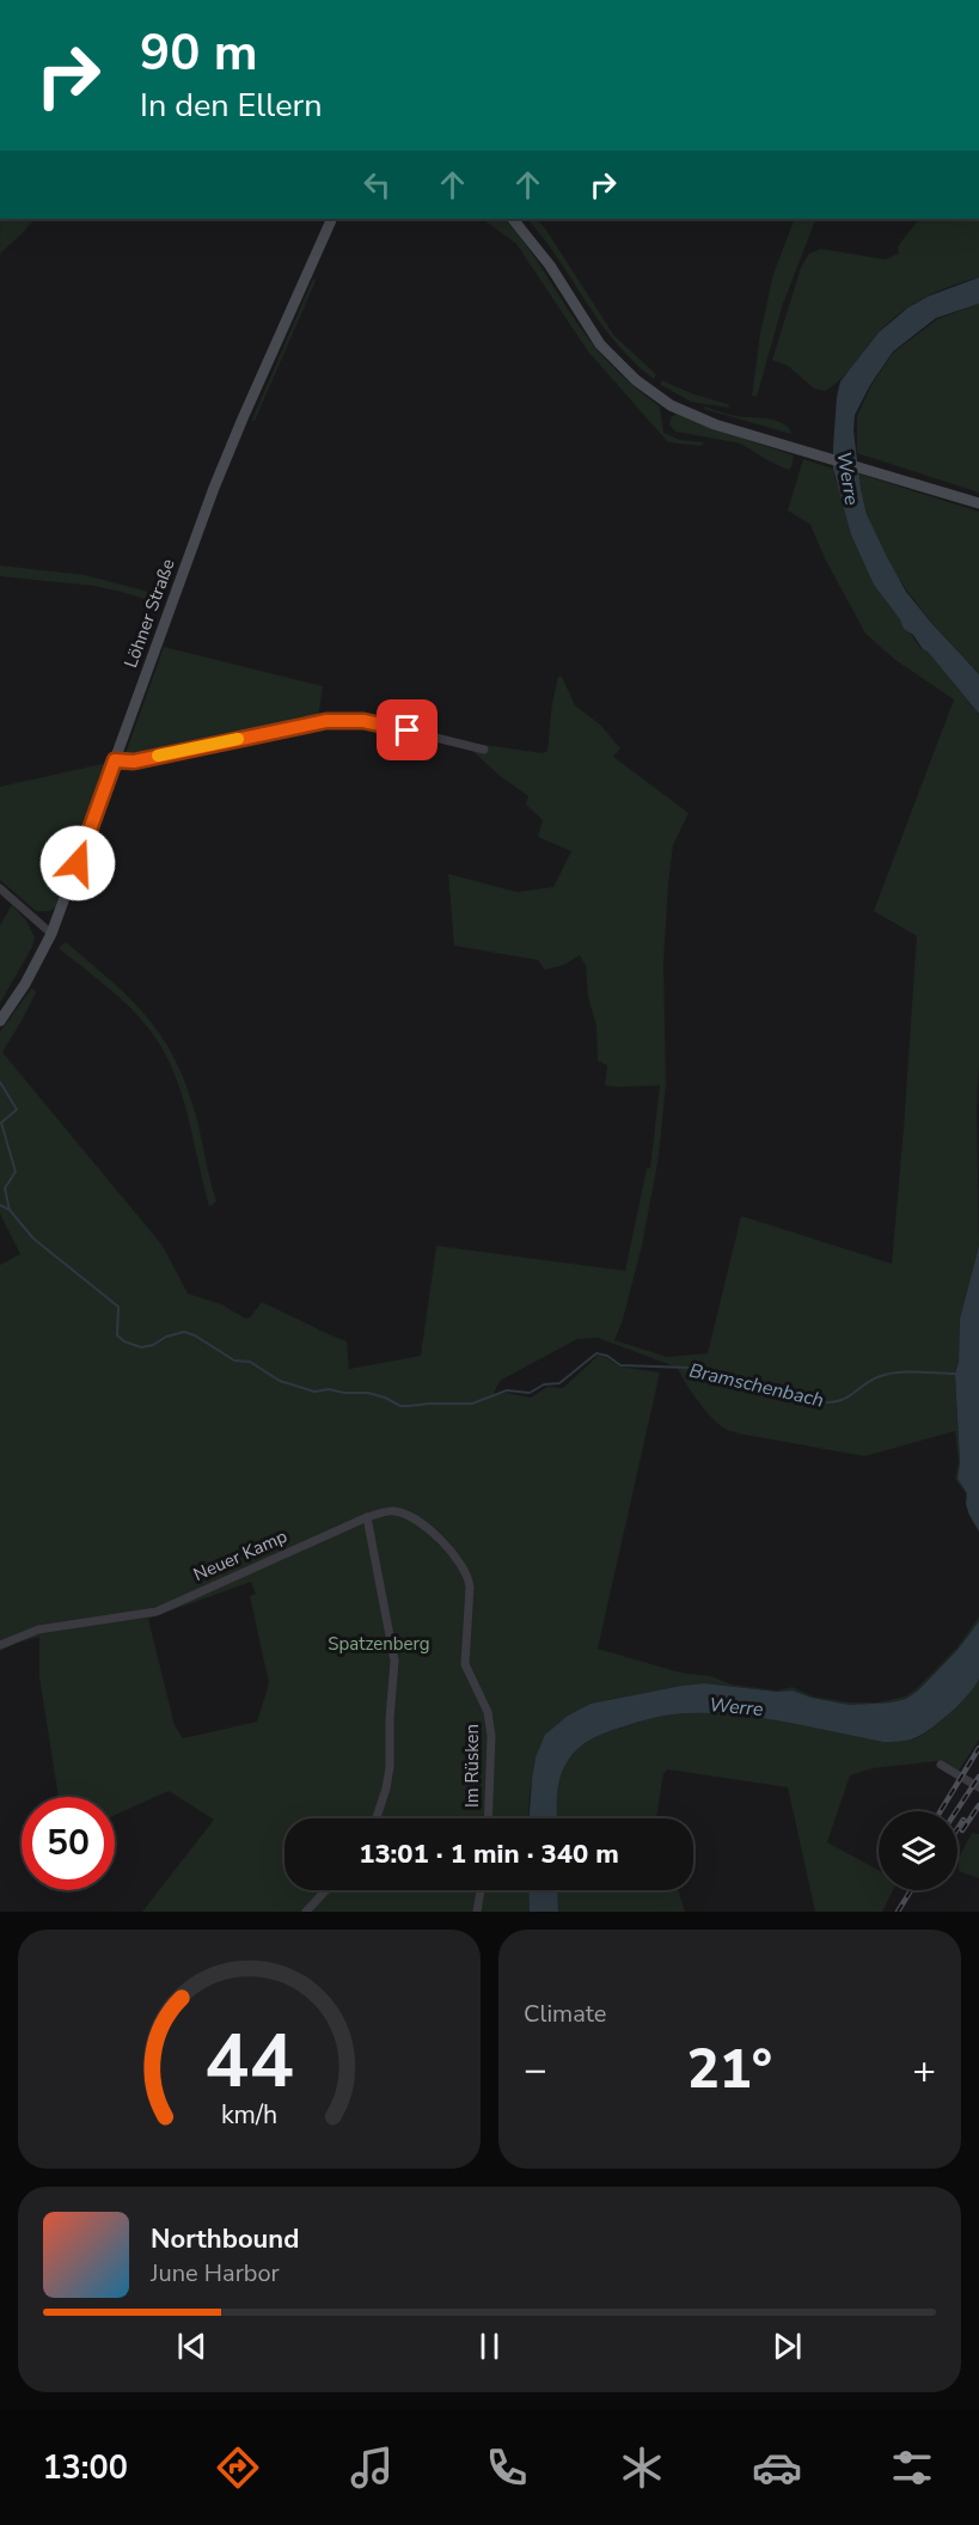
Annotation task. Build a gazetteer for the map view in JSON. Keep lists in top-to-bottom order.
{
  "streets": {
    "main road": ["Löhner Straße"],
    "street": ["Neuer Kamp", "Im Rüsken"]
  },
  "crossings": [
    ["Neuer Kamp", "Im Rüsken"]
  ],
  "water": ["Werre", "Bramschenbach"],
  "parks": ["Spatzenberg"],
  "page": {
    "turn": ["90 m", "In den Ellern"],
    "limit": "50",
    "trip": "13:01 · 1 min · 340 m",
    "tile": "Climate",
    "heat": ["−", "21°", "+"],
    "song": ["Northbound", "June Harbor"],
    "tabs": "13:00",
    "gauge": ["44", "km/h"]
  }
}
